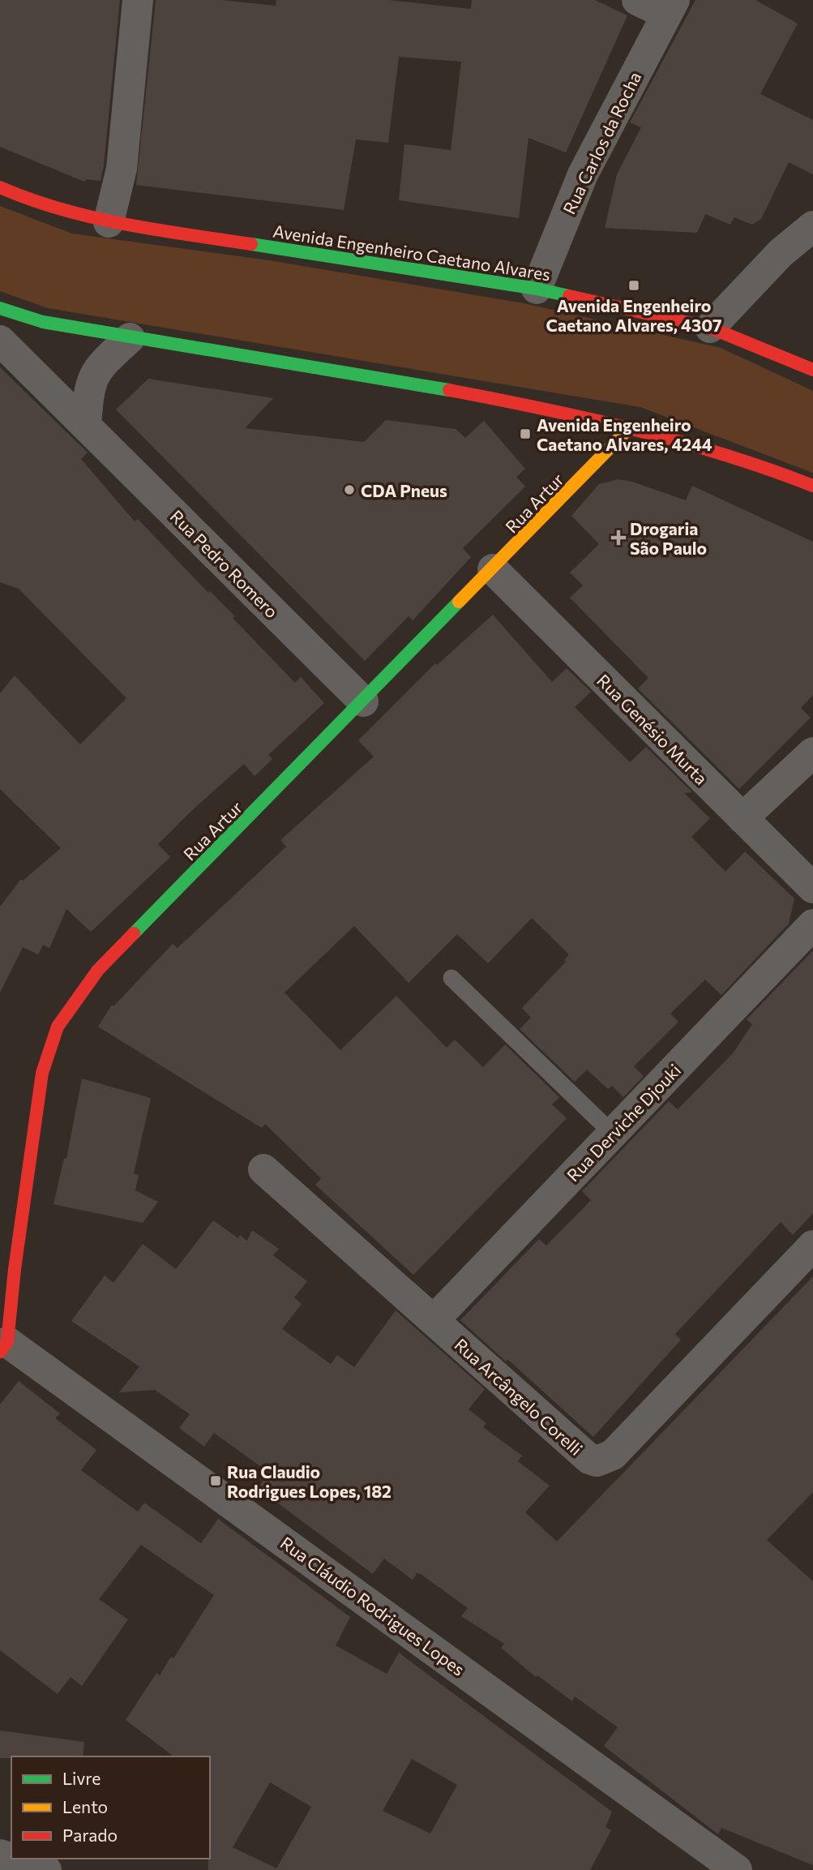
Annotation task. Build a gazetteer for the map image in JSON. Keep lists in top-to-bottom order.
{
  "streets": {
    "main road": ["Avenida Engenheiro Caetano Alvares", "Rua Artur"],
    "street": [
      "Rua Carlos da Rocha",
      "Rua Pedro Romero",
      "Rua Genésio Murta",
      "Rua Derviche Djouki",
      "Rua Arcângelo Corelli",
      "Rua Cláudio Rodrigues Lopes"
    ]
  },
  "crossings": [
    ["Rua Carlos da Rocha", "Avenida Engenheiro Caetano Alvares"],
    ["Rua Artur", "Rua Pedro Romero"],
    ["Rua Artur", "Rua Genésio Murta"],
    ["Rua Artur", "Rua Cláudio Rodrigues Lopes"],
    ["Rua Derviche Djouki", "Rua Arcângelo Corelli"]
  ],
  "places": {
    "transit": ["Avenida Engenheiro Caetano Alvares, 4307", "Avenida Engenheiro Caetano Alvares, 4244", "Rua Claudio Rodrigues Lopes, 182"],
    "other": ["CDA Pneus"],
    "health": ["Drogaria São Paulo"]
  },
  "legend": ["Livre", "Lento", "Parado"]
}
